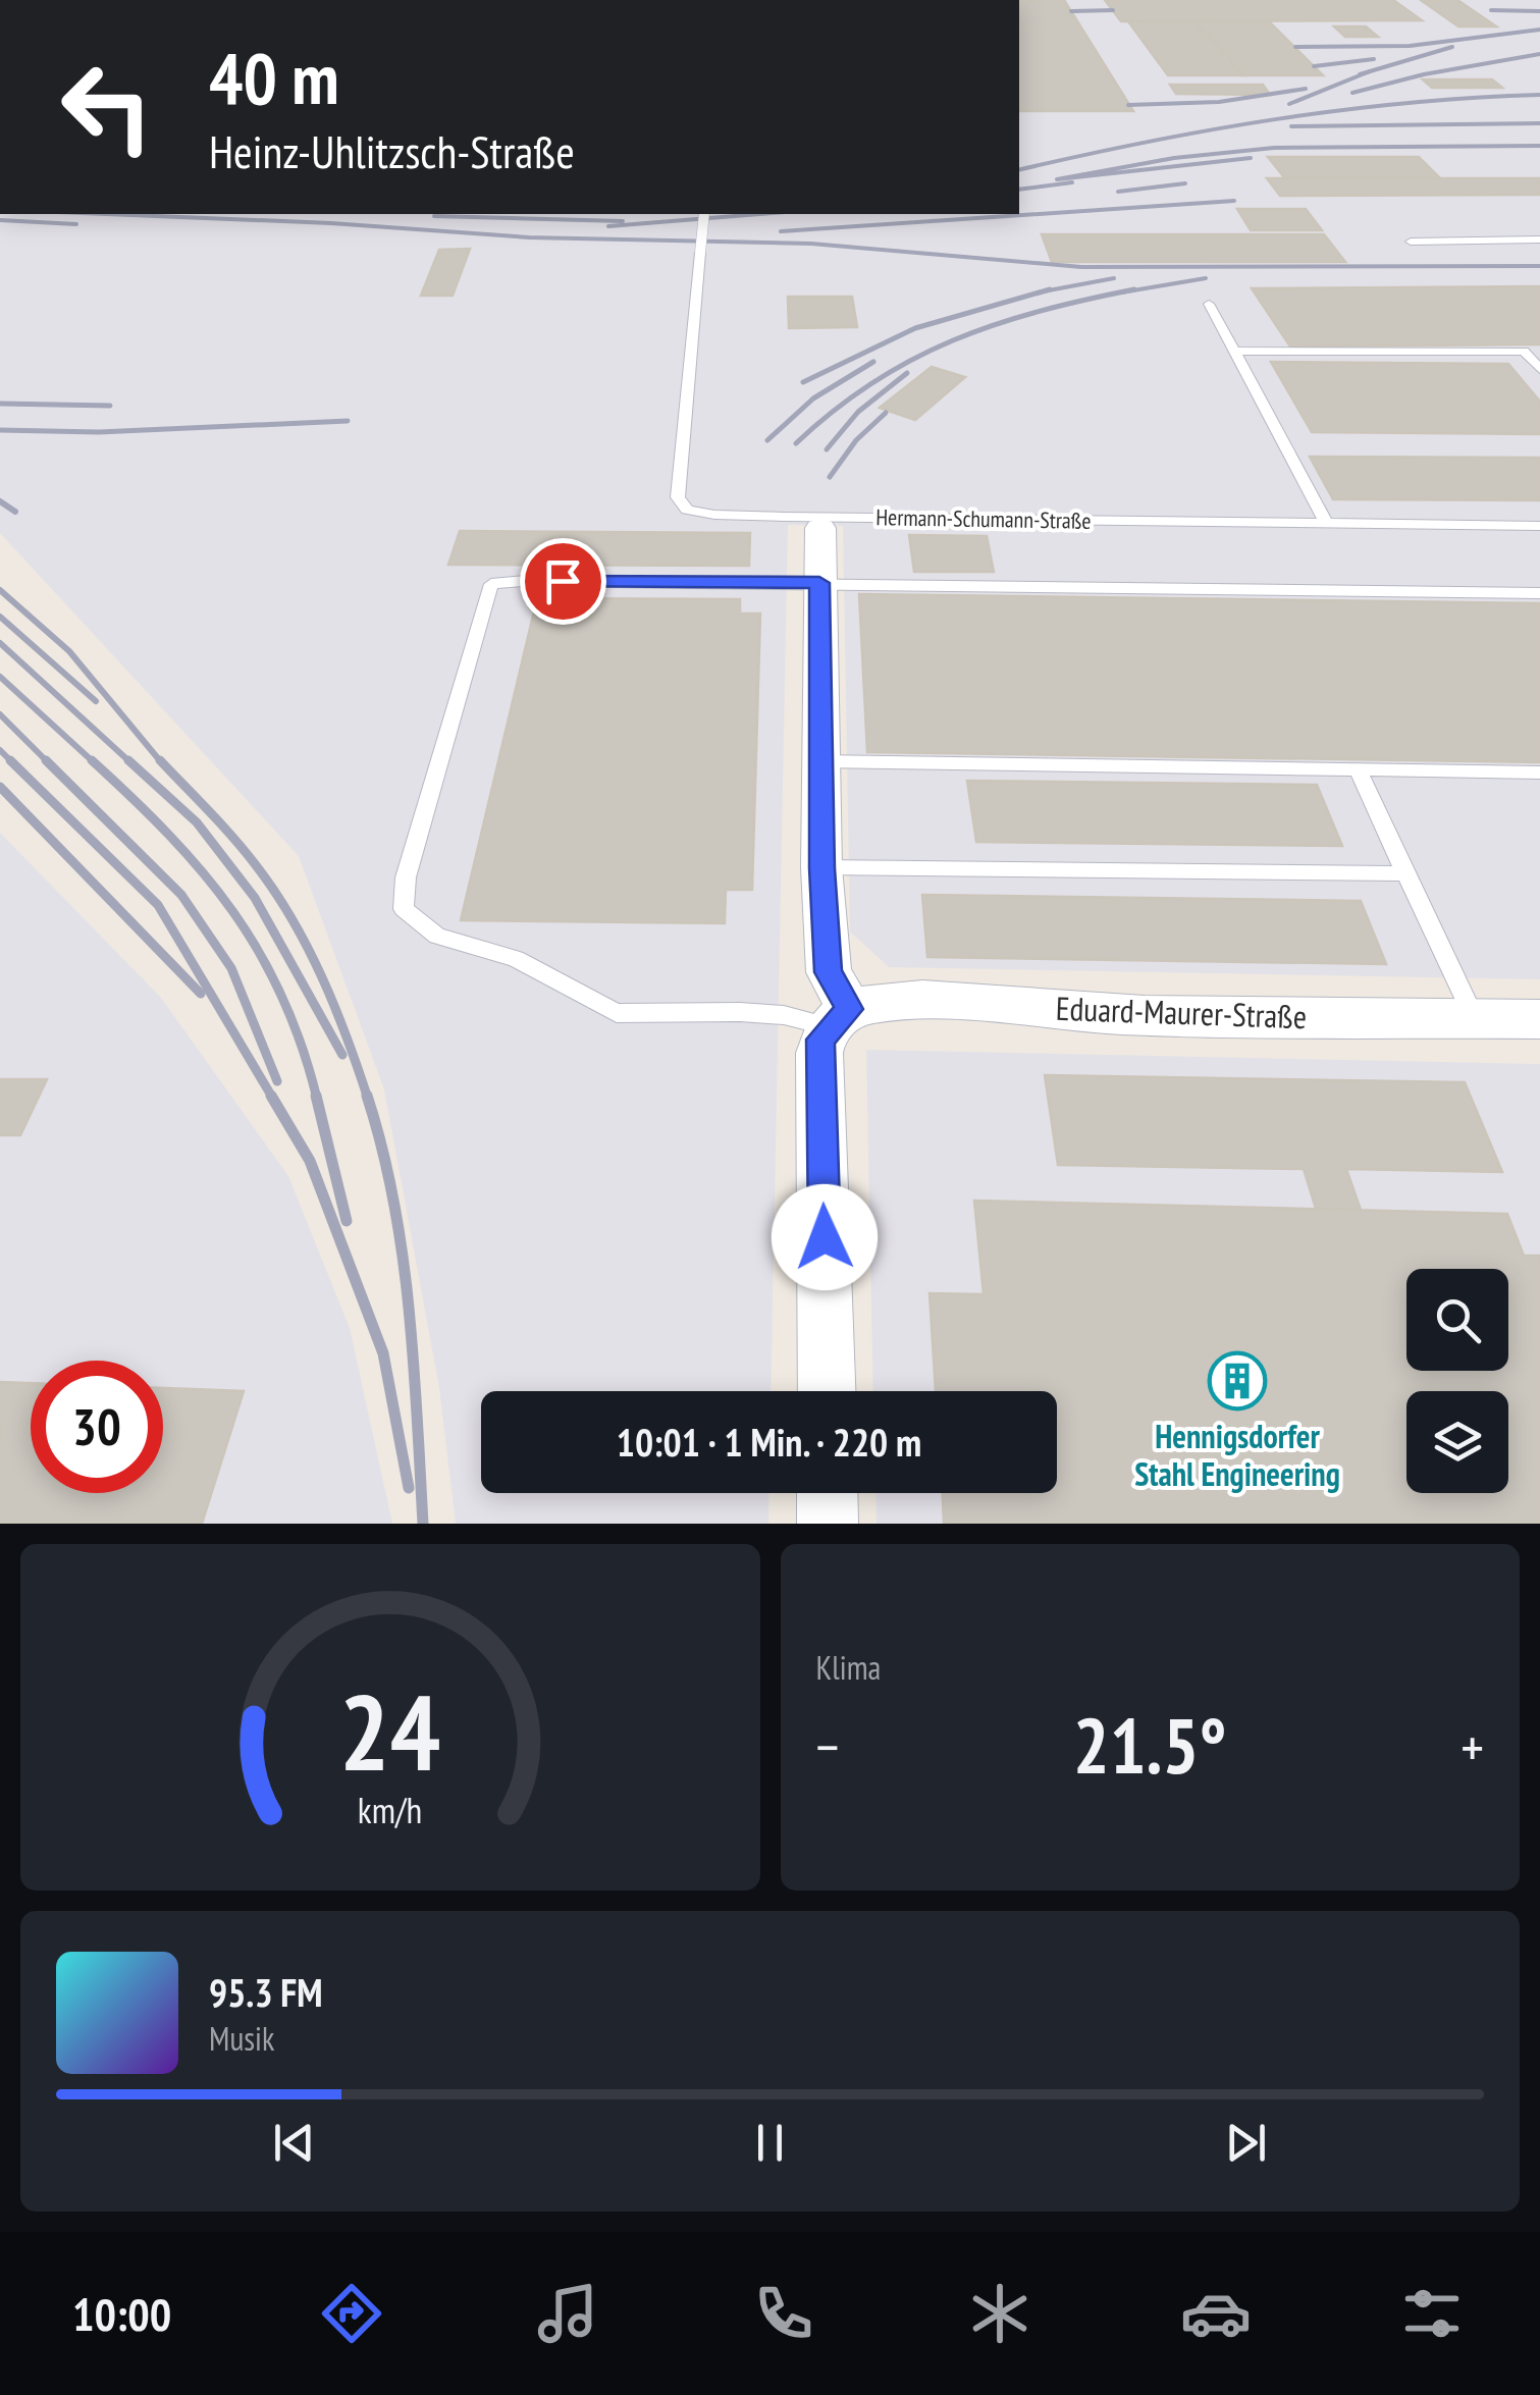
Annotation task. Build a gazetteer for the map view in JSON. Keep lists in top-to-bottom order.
{
  "streets": {
    "street": ["Eduard-Maurer-Straße"],
    "lane": ["Hermann-Schumann-Straße"]
  },
  "places": {
    "building": ["Hennigsdorfer Stahl Engineering"]
  },
  "page": {
    "turn": ["40 m", "Heinz-Uhlitzsch-Straße"],
    "limit": "30",
    "trip": "10:01 · 1 Min. · 220 m",
    "tile": "Klima",
    "heat": ["−", "21.5°", "+"],
    "song": ["95.3 FM", "Musik"],
    "tabs": "10:00",
    "gauge": ["24", "km/h"]
  }
}
